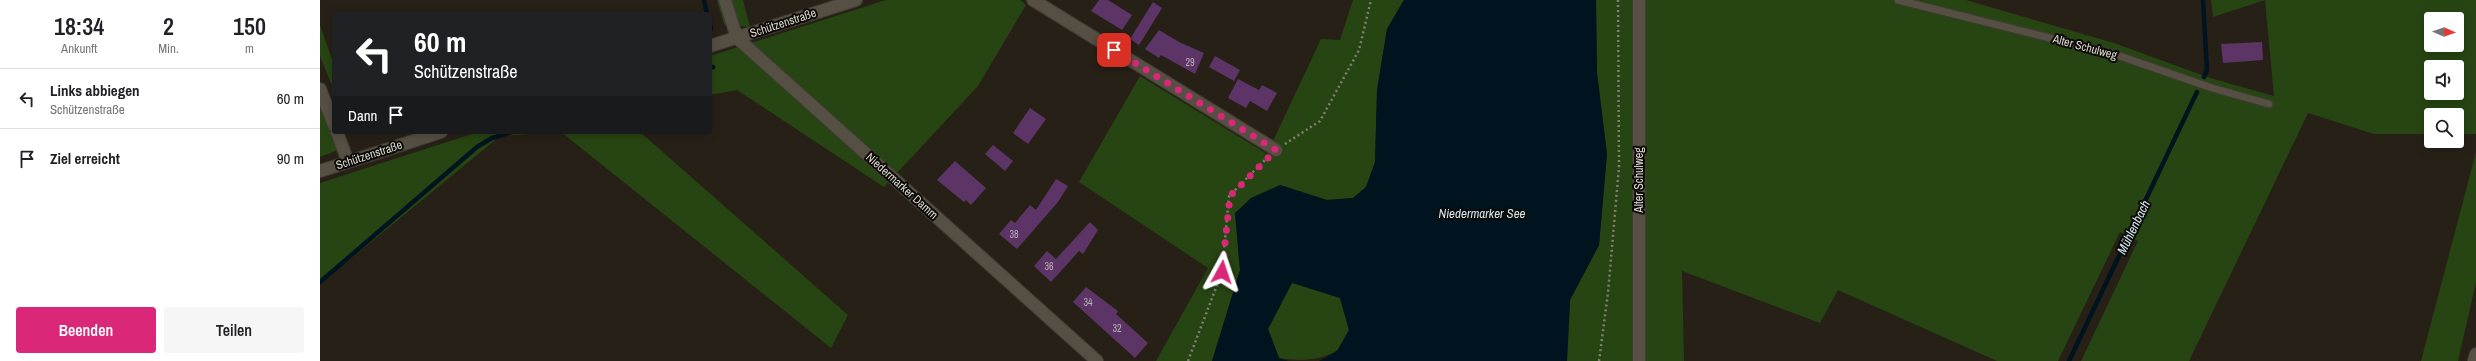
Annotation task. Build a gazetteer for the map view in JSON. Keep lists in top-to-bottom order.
{
  "streets": {
    "street": ["Schützenstraße", "Alter Schulweg", "Niedermarker Damm"]
  },
  "crossings": [
    ["Schützenstraße", "Niedermarker Damm"]
  ],
  "water": ["Niedermarker See", "Mühlenbach"],
  "house_numbers": [
    "29",
    "38",
    "36",
    "34",
    "32"
  ],
  "north": "right",
  "page": {
    "eta": [
      "18:34",
      "Ankunft",
      "2",
      "Min.",
      "150",
      "m"
    ],
    "turn": ["60 m", "Schützenstraße"],
    "list": [
      {
        "name": "Links abbiegen",
        "note": "Schützenstraße",
        "value": "60 m"
      },
      {
        "name": "Ziel erreicht",
        "value": "90 m"
      }
    ],
    "then": "Dann",
    "buttons": ["Beenden", "Teilen"]
  }
}
